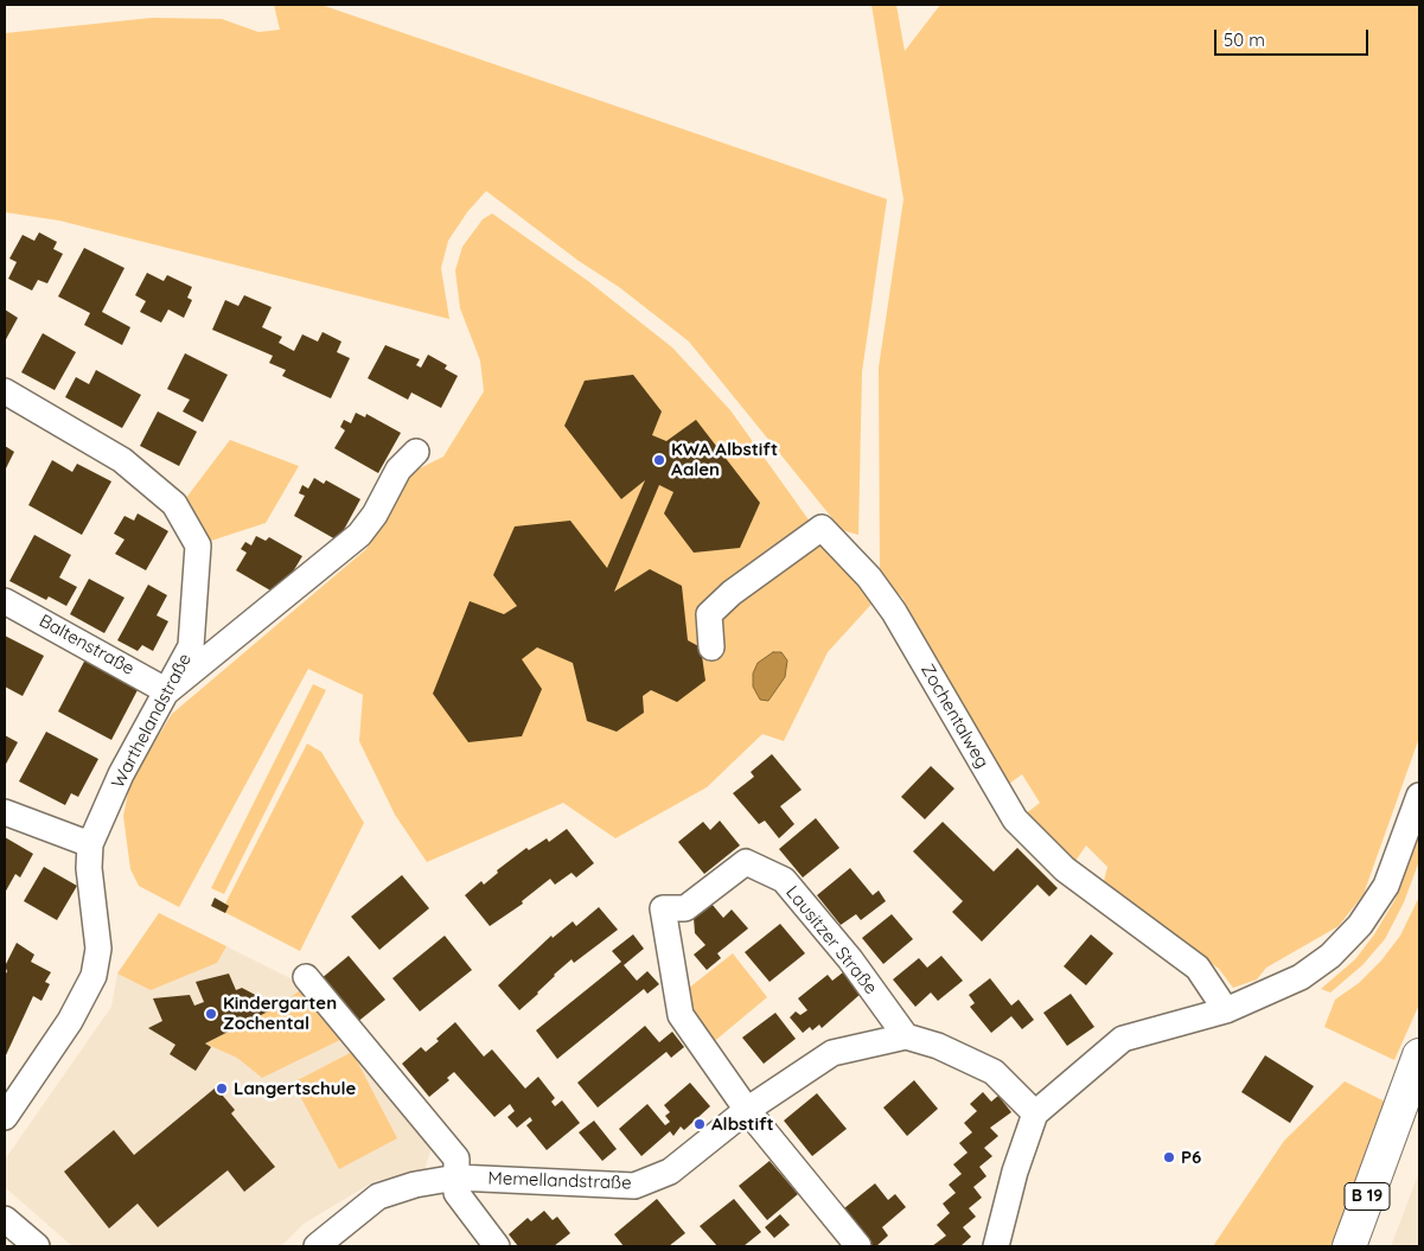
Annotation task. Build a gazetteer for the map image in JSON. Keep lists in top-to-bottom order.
{
  "streets": {
    "highway": ["B 19"],
    "street": [
      "Baltenstraße",
      "Zochentalweg",
      "Warthelandstraße",
      "Lausitzer Straße",
      "Memellandstraße"
    ]
  },
  "crossings": [
    ["Baltenstraße", "Warthelandstraße"],
    ["Lausitzer Straße", "Memellandstraße"]
  ],
  "places": [
    "KWA Albstift Aalen",
    "Kindergarten Zochental",
    "Langertschule",
    "Albstift",
    "P6"
  ],
  "scale_bar": "50 m"
}
